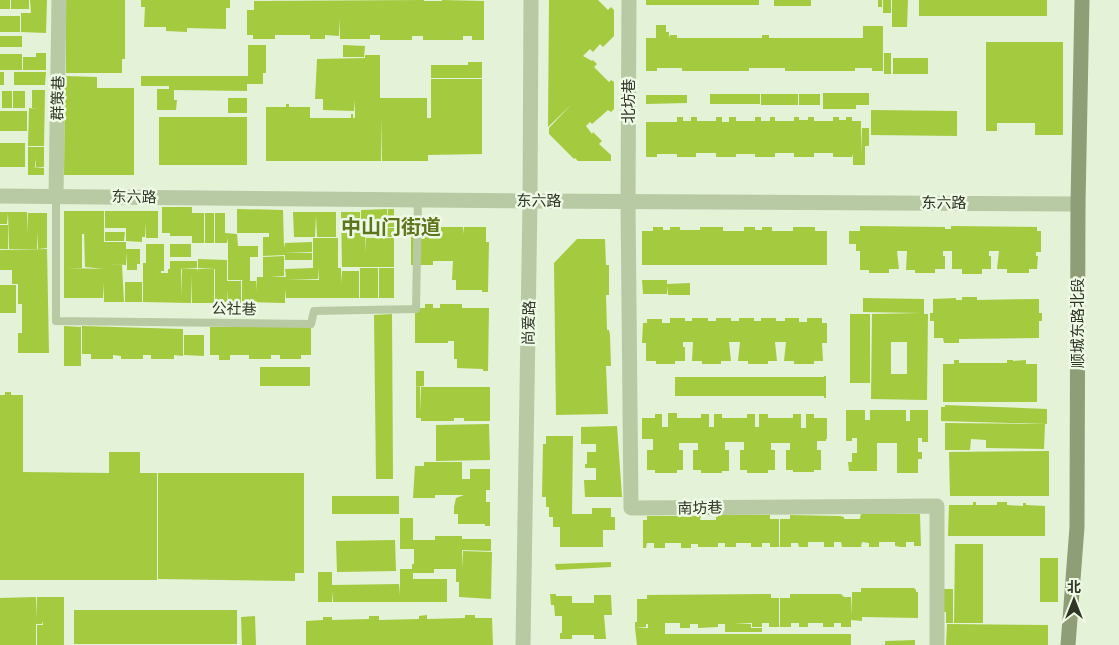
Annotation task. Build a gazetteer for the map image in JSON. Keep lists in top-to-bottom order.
{
  "streets": {
    "street": [
      "群策巷",
      "北坊巷",
      "东六路",
      "尚爱路",
      "顺城东路北段",
      "南坊巷"
    ],
    "lane": ["公社巷"]
  },
  "crossings": [
    ["群策巷", "东六路"],
    ["群策巷", "公社巷"],
    ["北坊巷", "东六路"],
    ["北坊巷", "南坊巷"],
    ["东六路", "公社巷"],
    ["东六路", "尚爱路"],
    ["东六路", "顺城东路北段"],
    ["东六路", "南坊巷"]
  ],
  "districts": ["中山门街道"],
  "north": "top"
}
